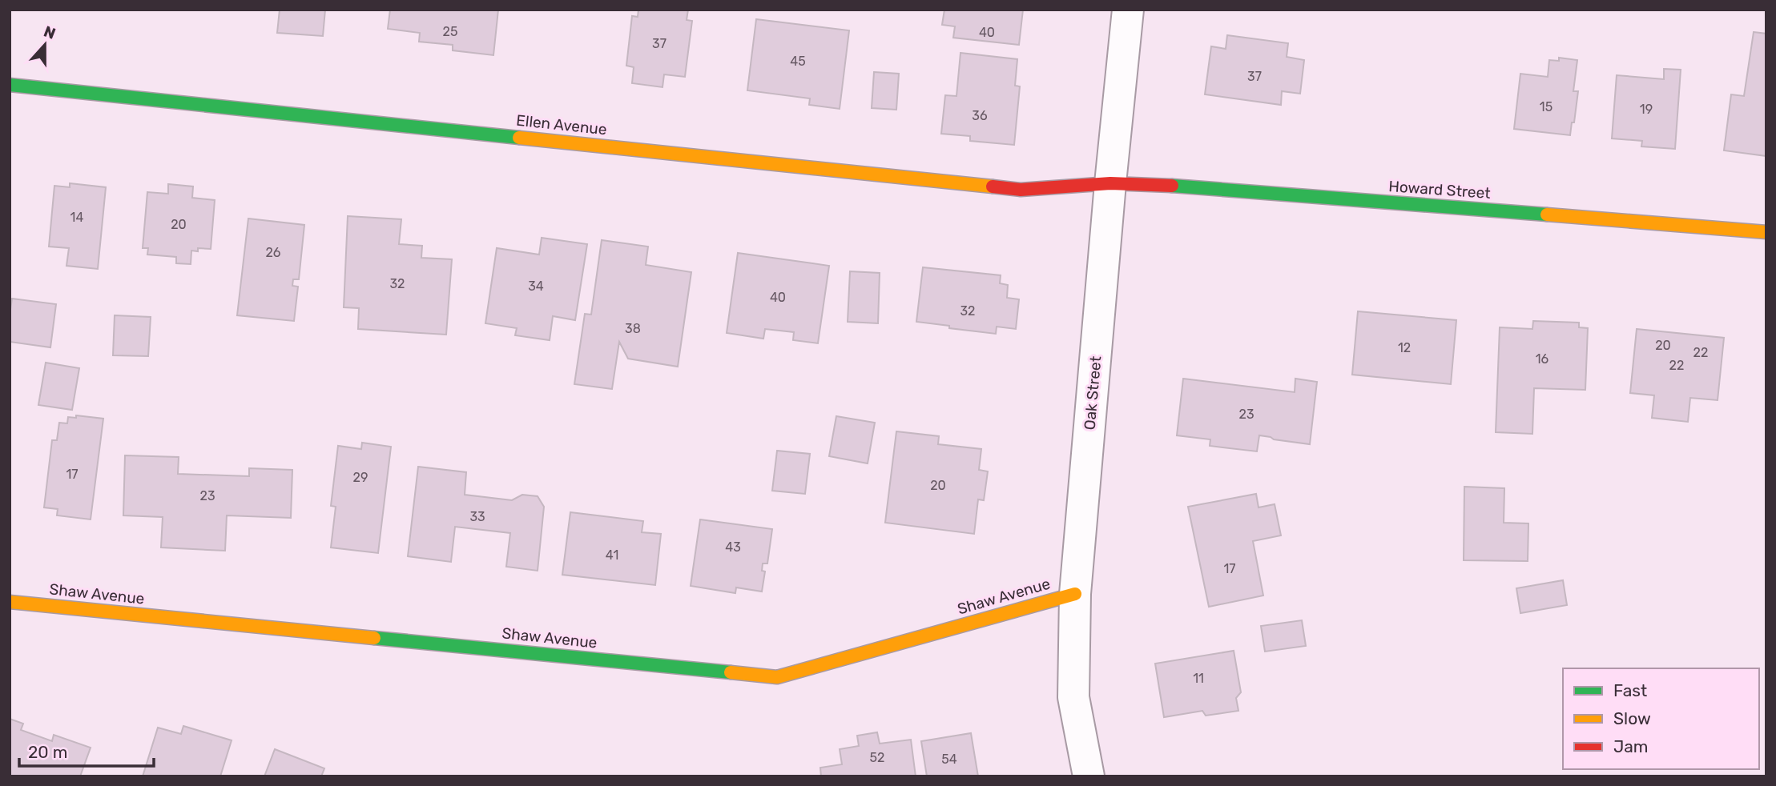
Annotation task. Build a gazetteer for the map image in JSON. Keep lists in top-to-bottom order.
{
  "streets": {
    "street": [
      "Ellen Avenue",
      "Howard Street",
      "Oak Street",
      "Shaw Avenue"
    ]
  },
  "crossings": [
    ["Ellen Avenue", "Howard Street"],
    ["Ellen Avenue", "Oak Street"],
    ["Howard Street", "Oak Street"],
    ["Oak Street", "Shaw Avenue"]
  ],
  "house_numbers": [
    "25",
    "40",
    "37",
    "45",
    "37",
    "15",
    "19",
    "36",
    "14",
    "20",
    "26",
    "32",
    "34",
    "40",
    "32",
    "38",
    "20",
    "12",
    "22",
    "16",
    "22",
    "23",
    "17",
    "29",
    "20",
    "23",
    "33",
    "43",
    "41",
    "17",
    "11",
    "52",
    "54"
  ],
  "legend": ["Fast", "Slow", "Jam"],
  "scale_bar": "20 m",
  "north": "top"
}
